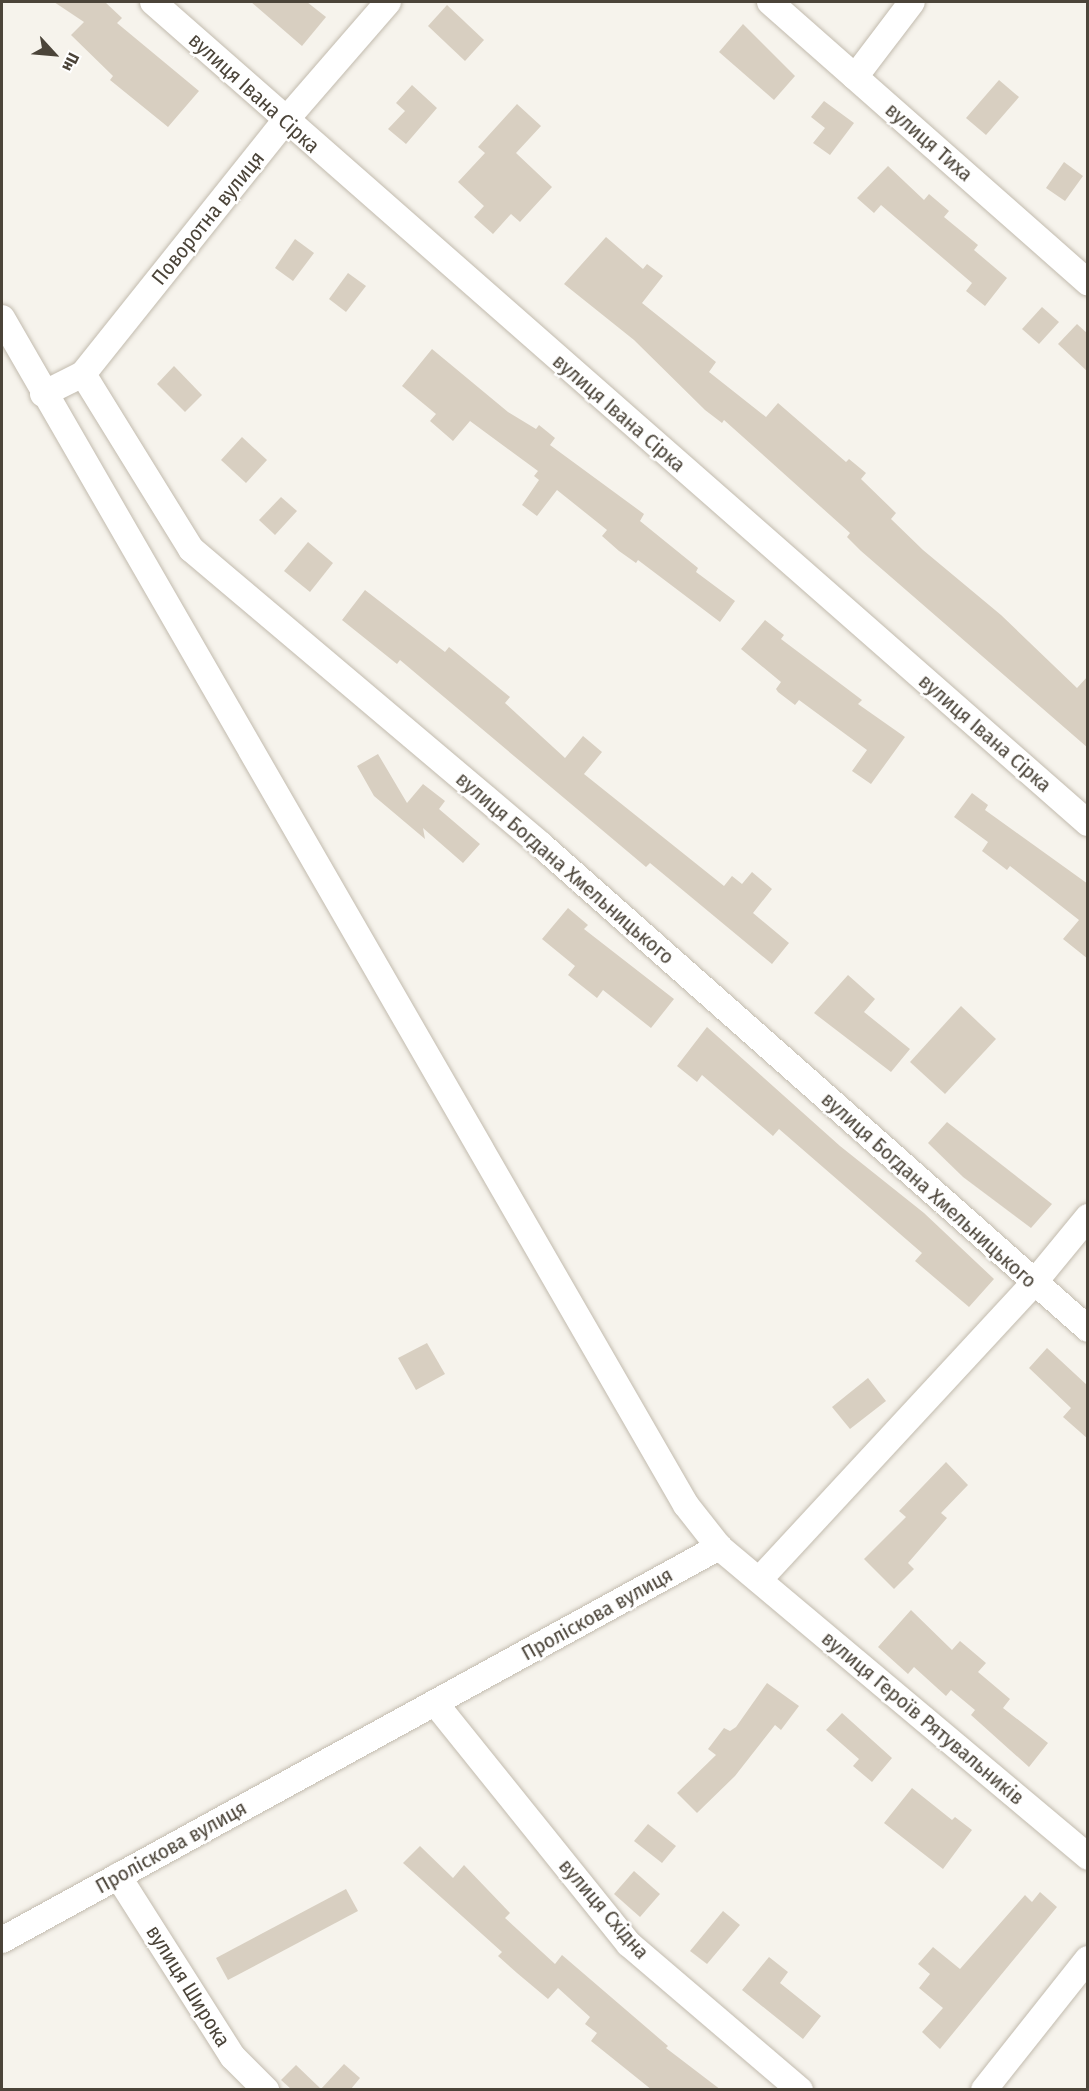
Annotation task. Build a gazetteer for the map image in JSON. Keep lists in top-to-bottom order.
{
  "streets": {
    "street": [
      "вулиця Івана Сірка",
      "вулиця Тиха",
      "Поворотна вулиця",
      "вулиця Богдана Хмельницького",
      "Проліскова вулиця",
      "вулиця Героїв Рятувальників",
      "вулиця Східна",
      "вулиця Широка"
    ]
  },
  "crossings": [
    ["вулиця Івана Сірка", "Поворотна вулиця"],
    ["Поворотна вулиця", "вулиця Богдана Хмельницького"],
    ["Проліскова вулиця", "вулиця Східна"],
    ["Проліскова вулиця", "вулиця Широка"]
  ],
  "north": "bottom right"
}
